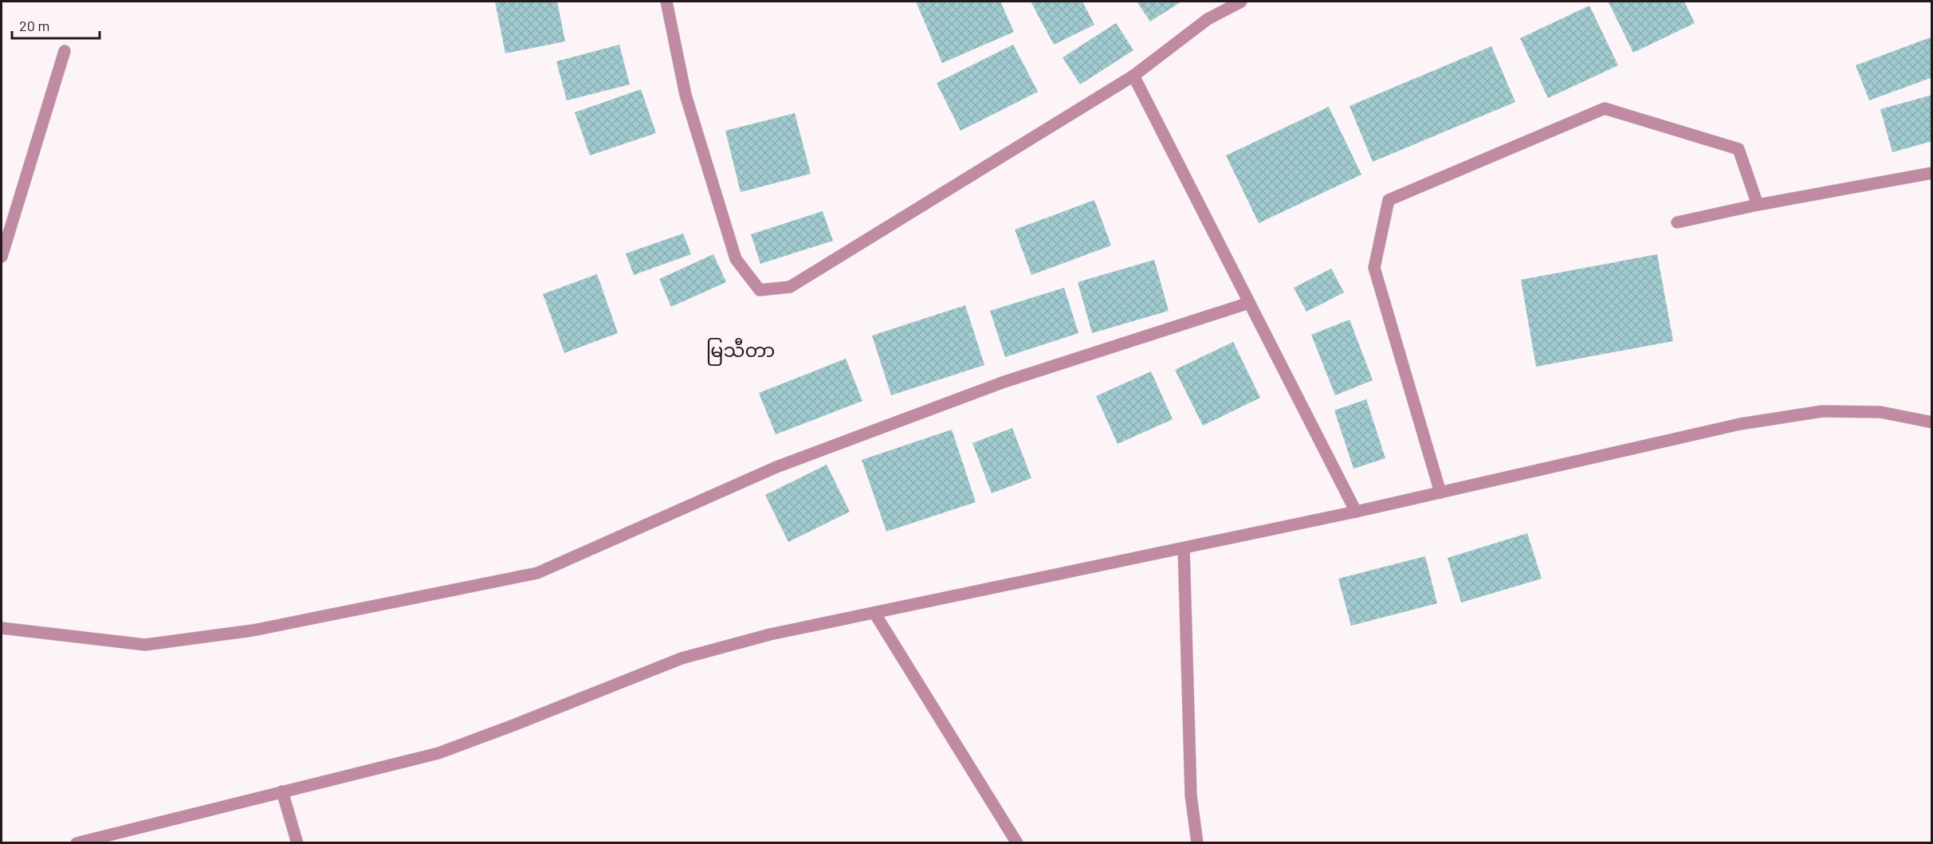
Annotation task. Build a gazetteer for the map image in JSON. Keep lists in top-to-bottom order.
{
  "districts": ["မြသီတာ"],
  "scale_bar": "20 m"
}
